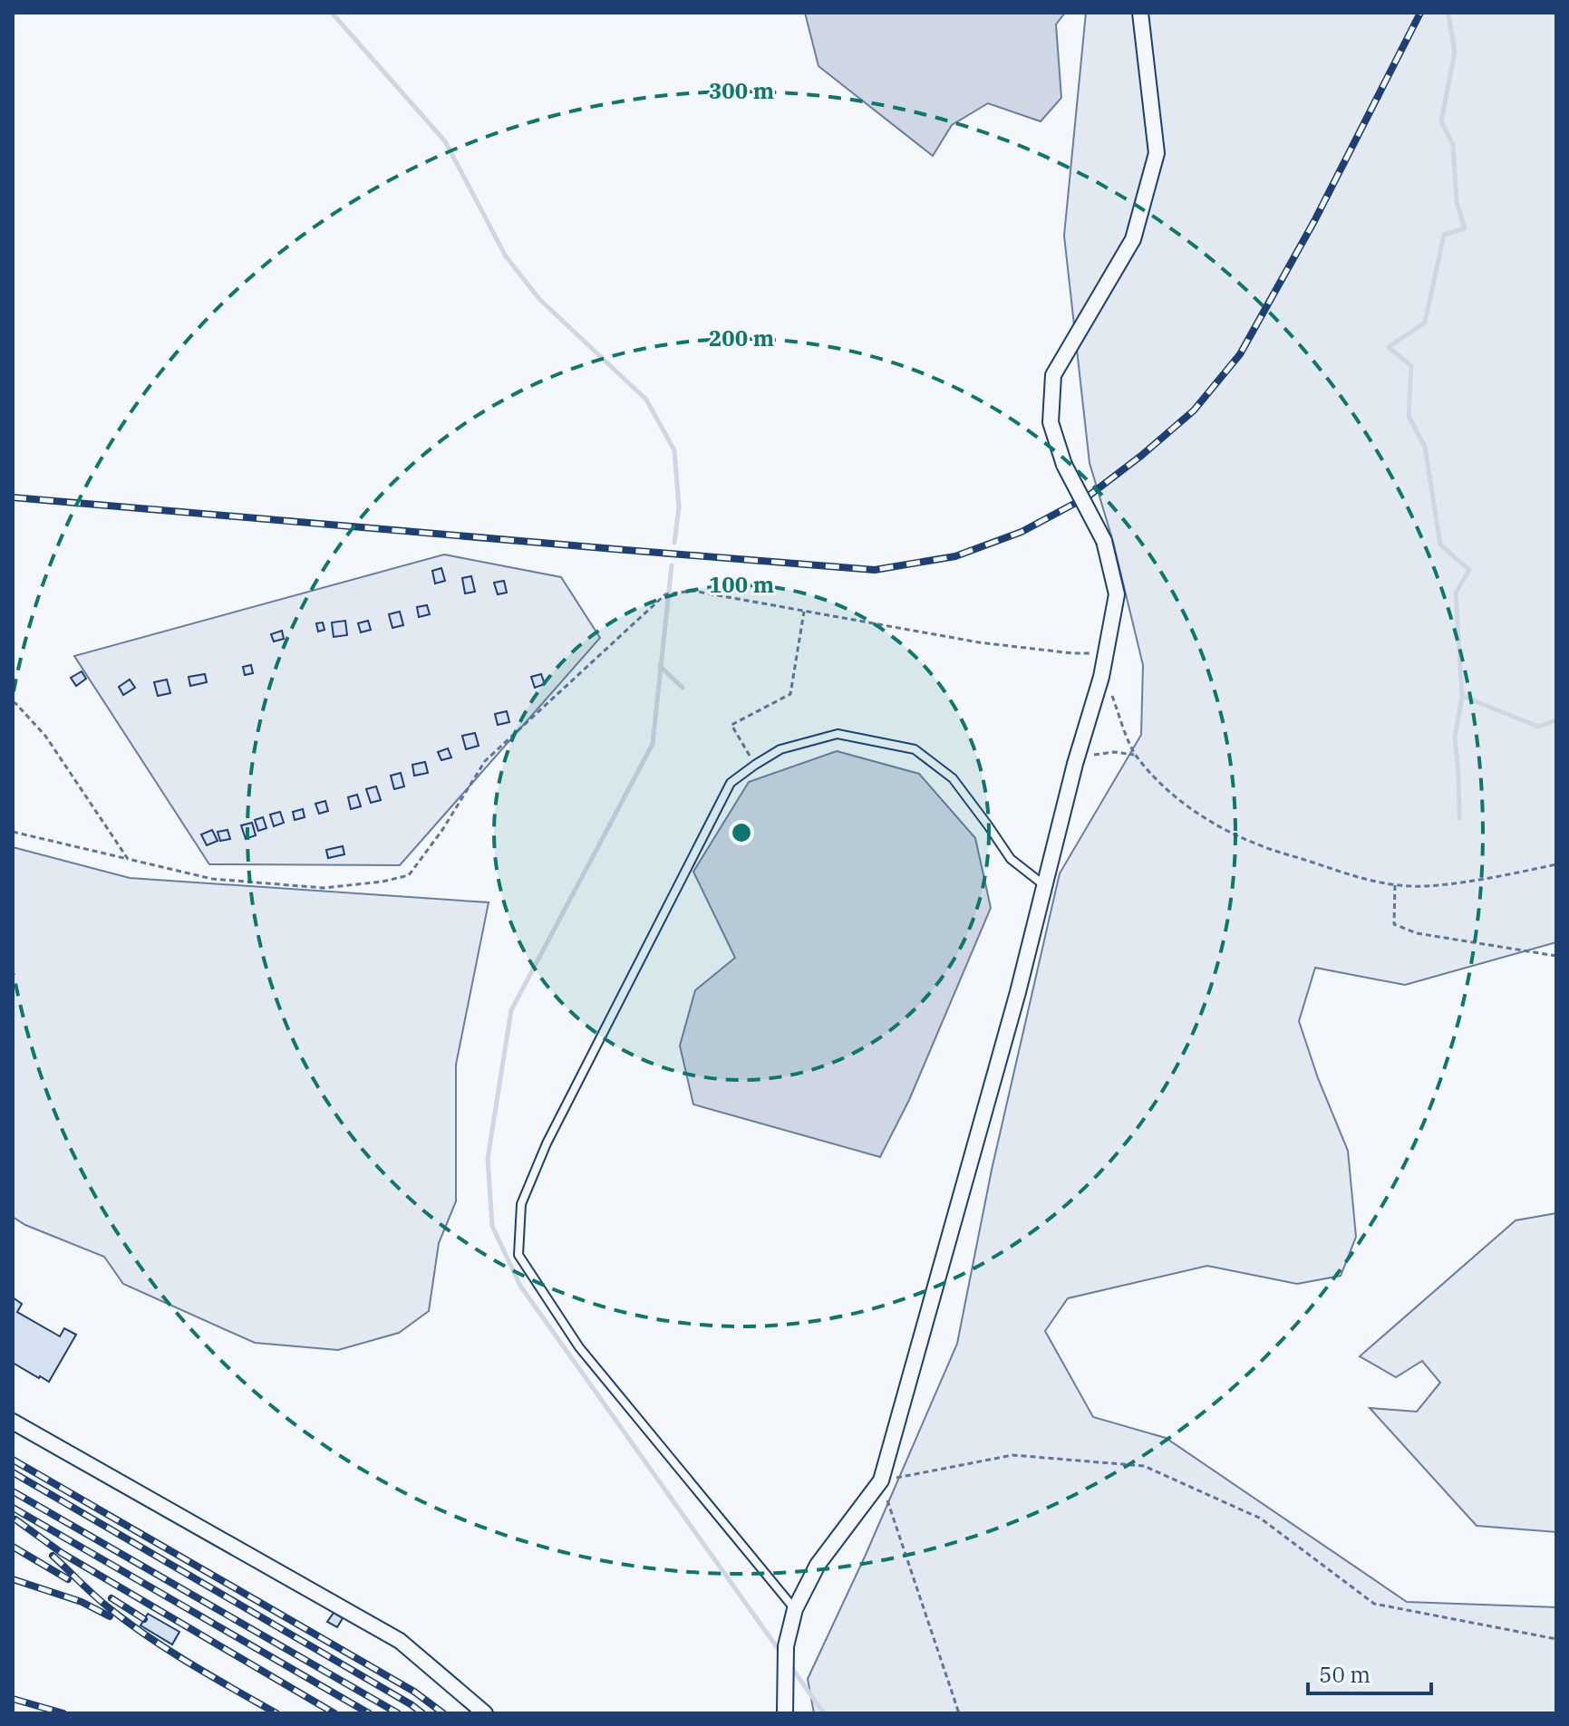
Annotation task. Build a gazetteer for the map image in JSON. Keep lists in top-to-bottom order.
{
  "scale_bar": "50 m",
  "rings": ["300 m", "200 m", "100 m"]
}
